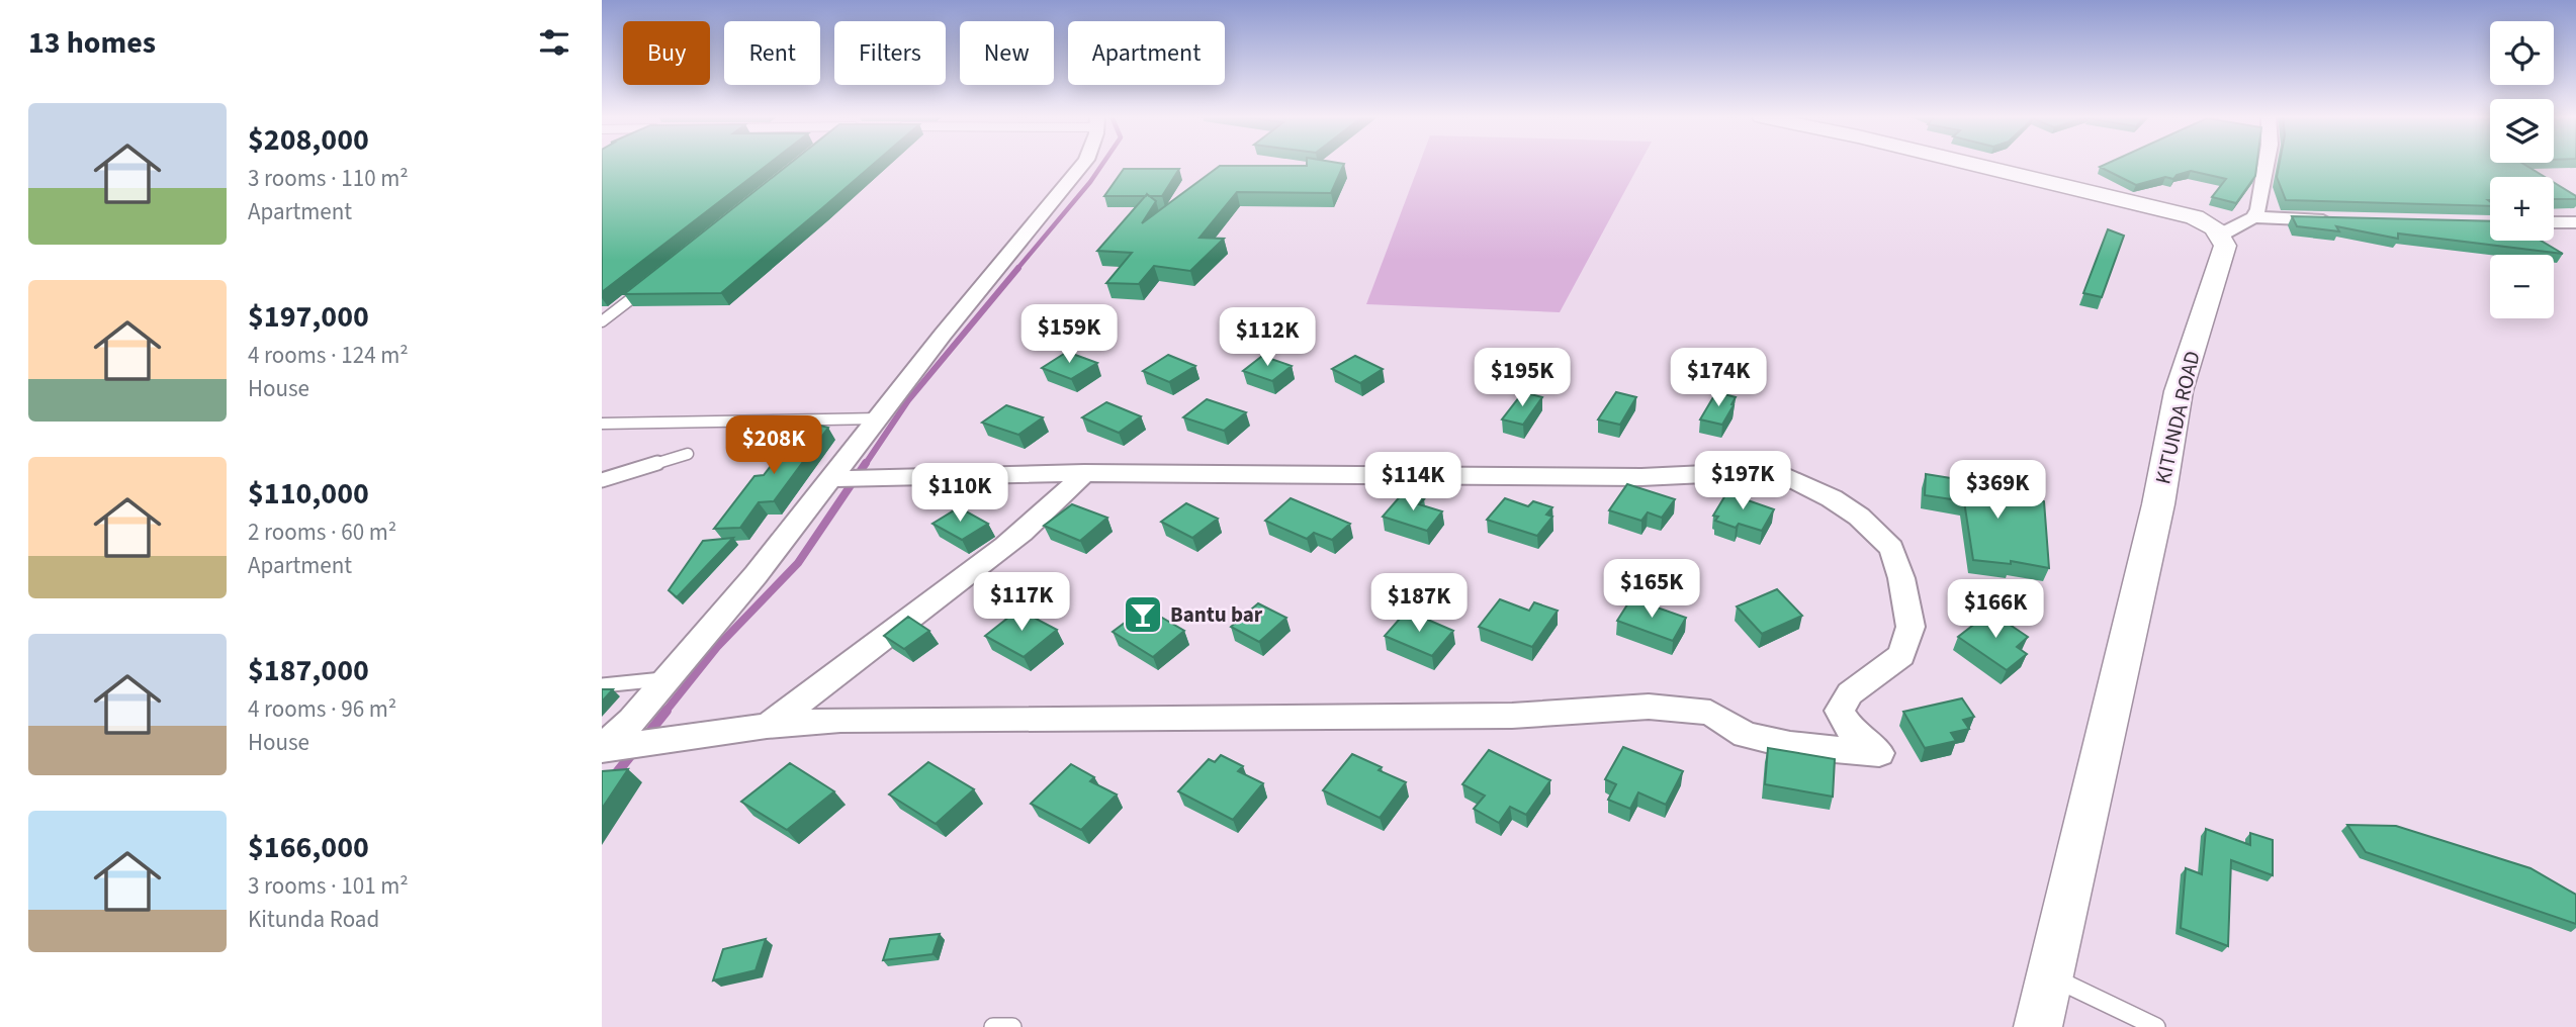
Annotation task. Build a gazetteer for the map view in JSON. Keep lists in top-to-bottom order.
{
  "streets": {
    "street": ["KITUNDA ROAD"]
  },
  "places": {
    "bar": ["Bantu bar"]
  },
  "page": {
    "heading": "13 homes",
    "map_buttons": ["+", "−"],
    "chip": [
      "Buy",
      "Rent",
      "Filters",
      "New",
      "Apartment"
    ],
    "list": [
      {
        "name": "$208,000",
        "note": "3 rooms · 110 m² · Apartment"
      },
      {
        "name": "$197,000",
        "note": "4 rooms · 124 m² · House"
      },
      {
        "name": "$110,000",
        "note": "2 rooms · 60 m² · Apartment"
      },
      {
        "name": "$187,000",
        "note": "4 rooms · 96 m² · House"
      },
      {
        "name": "$166,000",
        "note": "3 rooms · 101 m² · Kitunda Road"
      }
    ],
    "price": [
      "$159K",
      "$112K",
      "$195K",
      "$174K",
      "$208K",
      "$197K",
      "$114K",
      "$369K",
      "$110K",
      "$165K",
      "$117K",
      "$187K",
      "$166K"
    ]
  }
}
